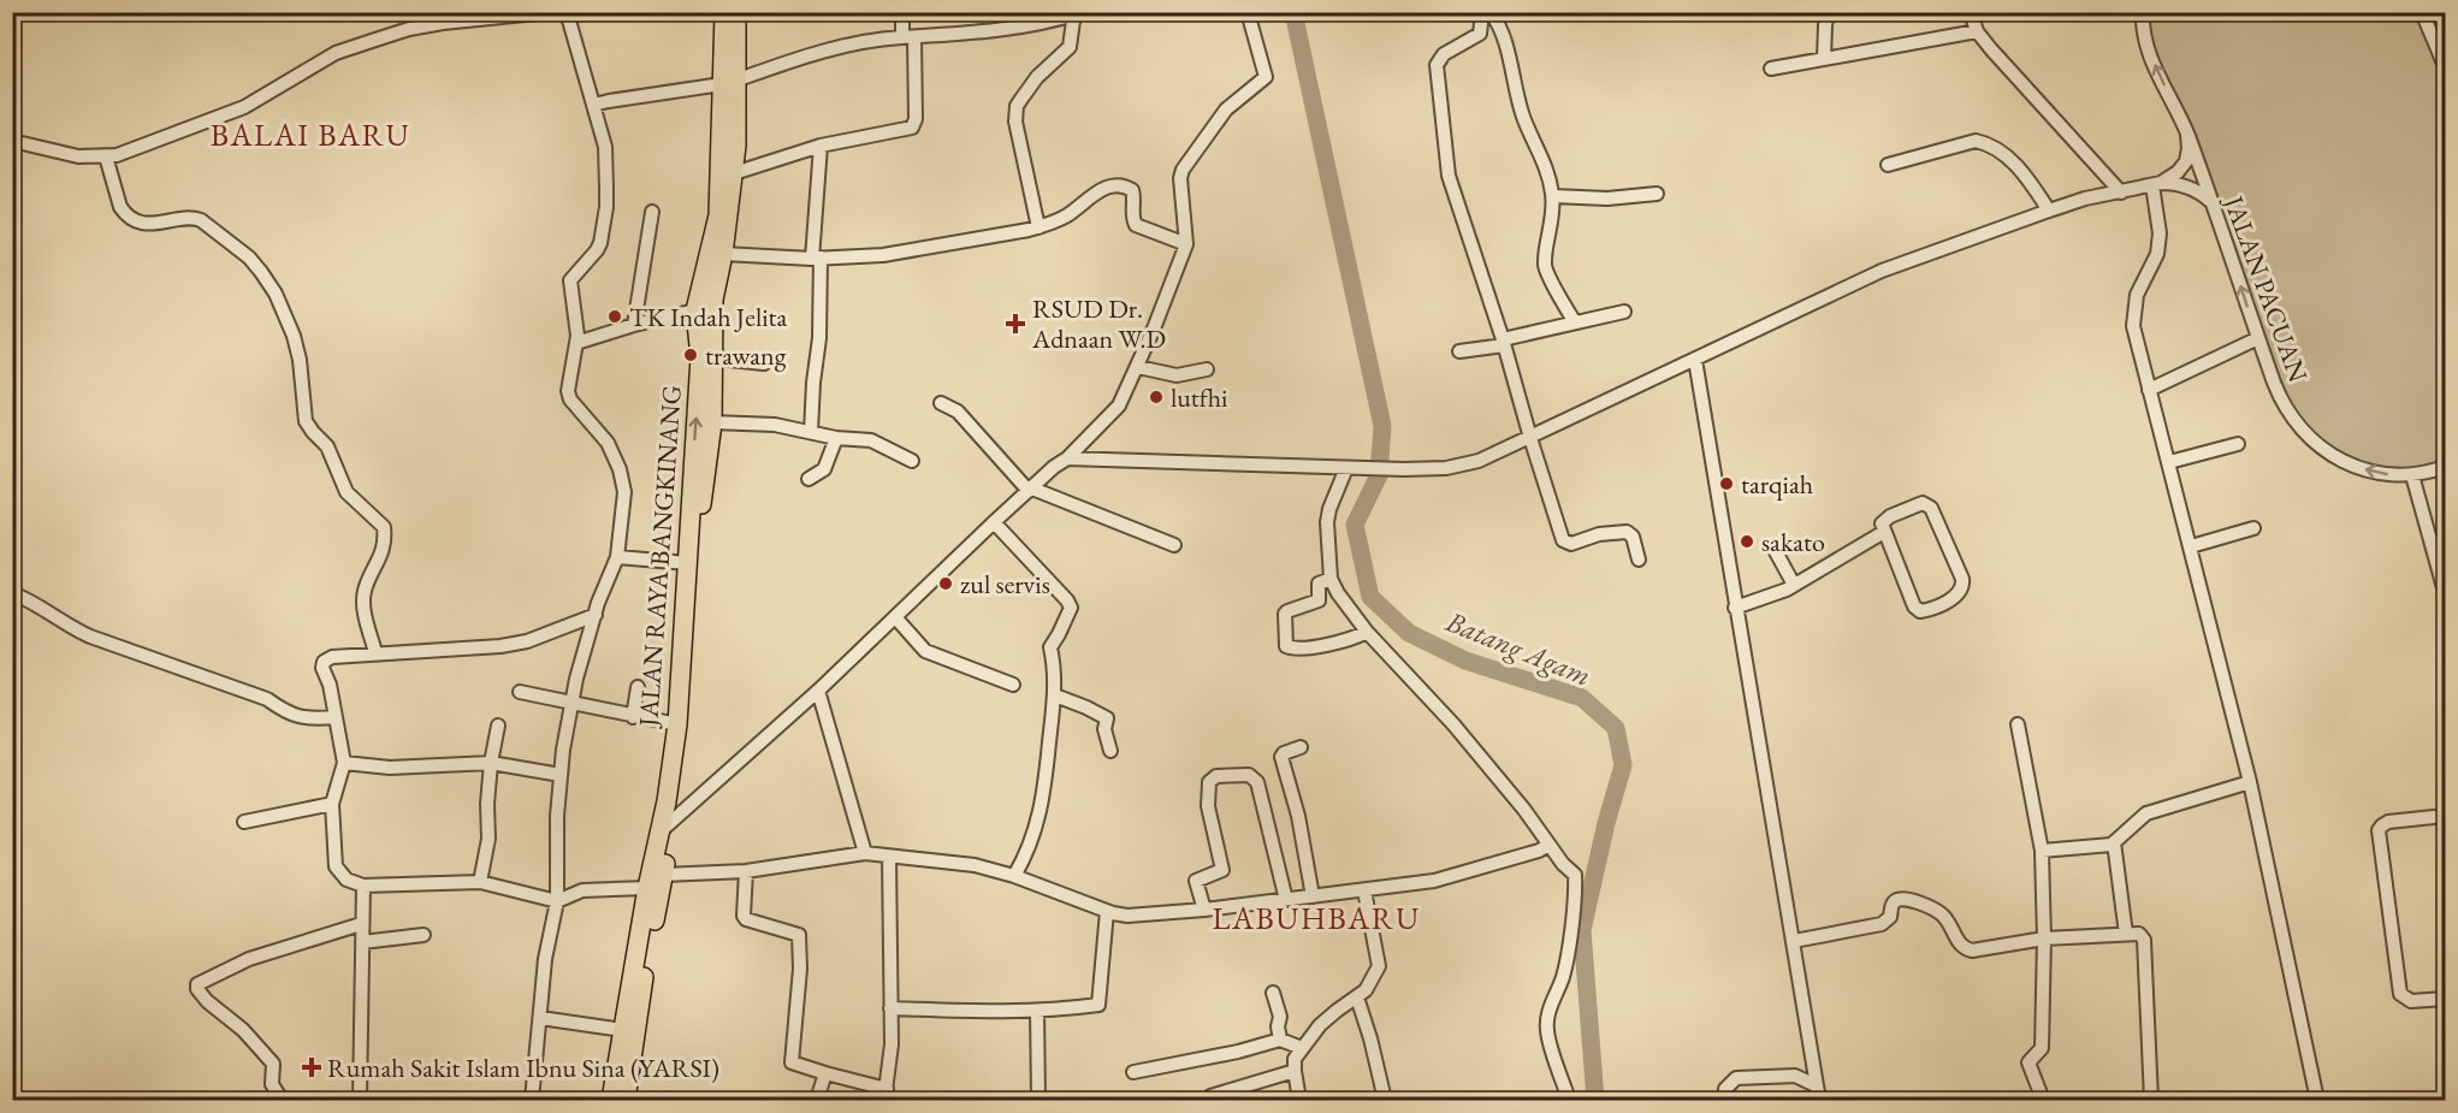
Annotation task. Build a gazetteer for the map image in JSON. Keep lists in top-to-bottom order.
{
  "streets": {
    "highway": ["JALAN RAYA BANGKINANG"],
    "street": ["JALAN PACUAN"]
  },
  "one_way": ["JALAN PACUAN"],
  "districts": ["BALAI BARU", "LABUHBARU"],
  "water": ["Batang Agam"],
  "places": {
    "other": [
      "TK Indah Jelita",
      "trawang",
      "lutfhi",
      "tarqiah",
      "sakato",
      "zul servis"
    ],
    "health": ["RSUD Dr. Adnaan W.D", "Rumah Sakit Islam Ibnu Sina (YARSI)"]
  }
}
